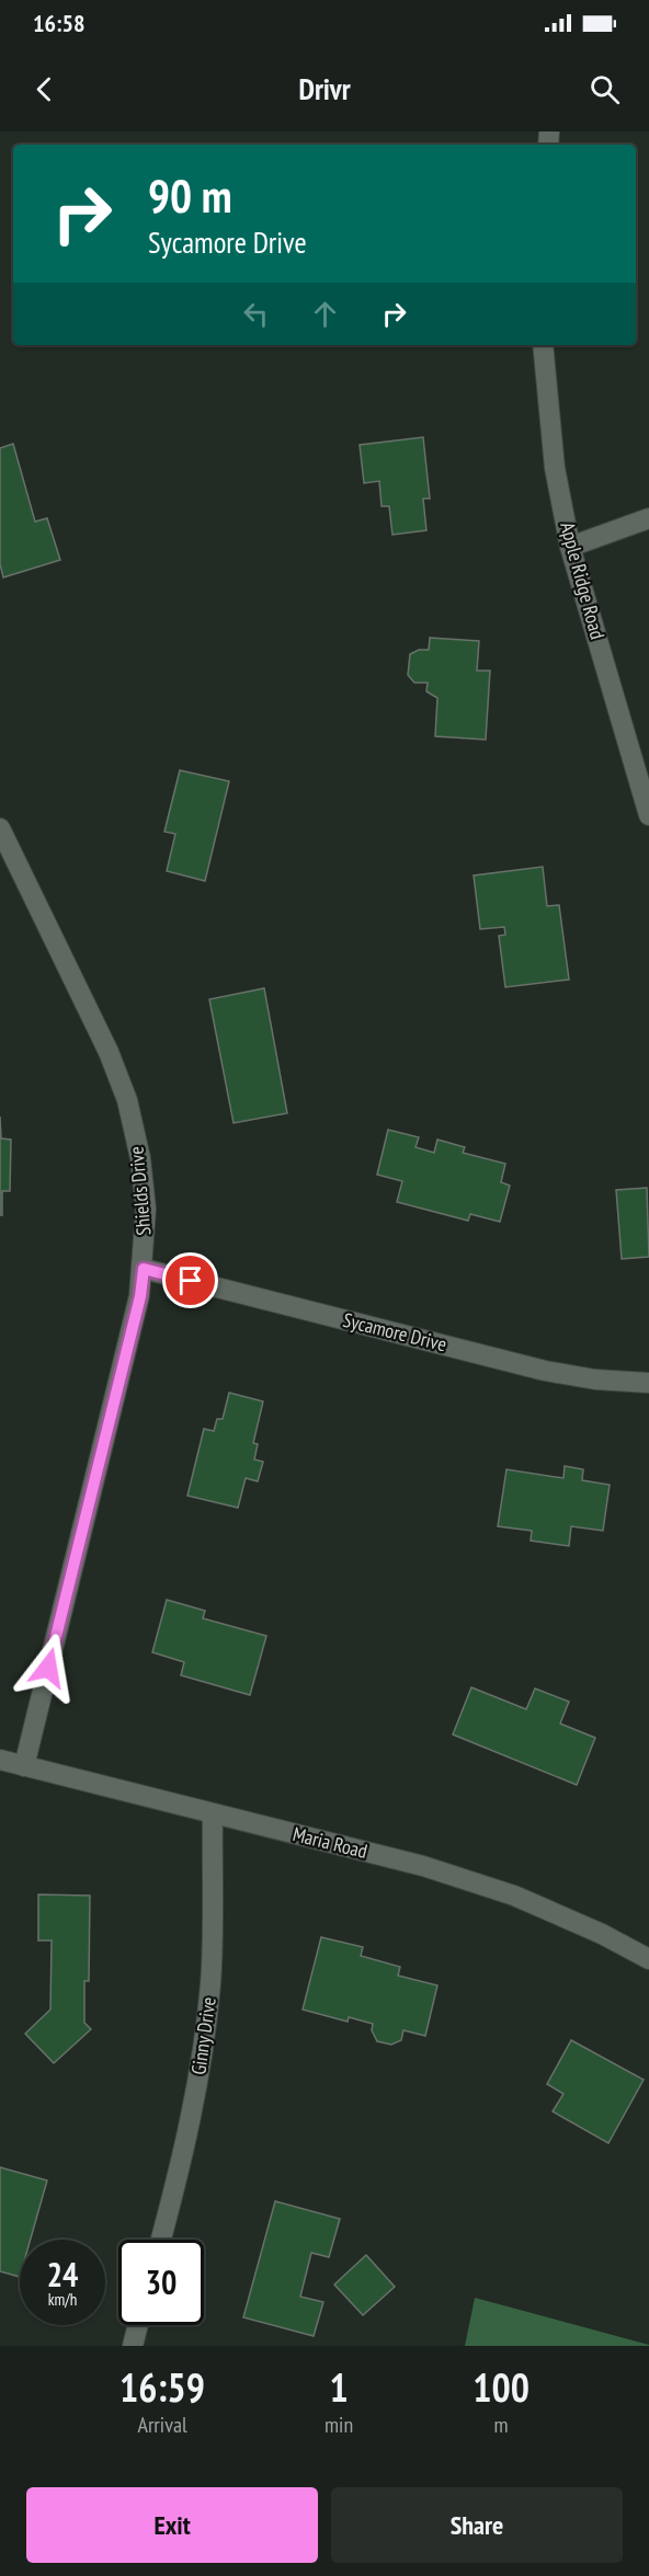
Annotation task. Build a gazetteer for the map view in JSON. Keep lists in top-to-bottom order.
{
  "streets": {
    "street": [
      "Apple Ridge Road",
      "Shields Drive",
      "Sycamore Drive",
      "Maria Road",
      "Ginny Drive"
    ]
  },
  "crossings": [
    ["Shields Drive", "Sycamore Drive"],
    ["Shields Drive", "Maria Road"],
    ["Maria Road", "Ginny Drive"]
  ],
  "page": {
    "status": "16:58",
    "header": "Drivr",
    "turn": ["90 m", "Sycamore Drive"],
    "speed": "24 km/h",
    "limit": "30",
    "eta": [
      "16:59",
      "Arrival",
      "1",
      "min",
      "100",
      "m"
    ],
    "buttons": ["Exit", "Share"]
  }
}
